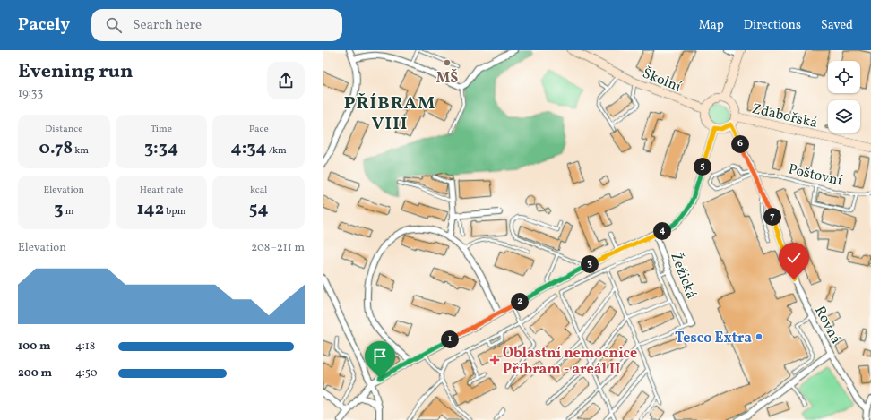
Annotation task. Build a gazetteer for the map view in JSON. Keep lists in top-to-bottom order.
{
  "streets": {
    "street": [
      "Školní",
      "Zdabořská",
      "Žežická",
      "Rovná"
    ],
    "lane": ["Poštovní"]
  },
  "crossings": [
    ["Školní", "Zdabořská"],
    ["Školní", "Rovná"],
    ["Zdabořská", "Rovná"],
    ["Poštovní", "Rovná"]
  ],
  "districts": ["PŘÍBRAM VIII"],
  "places": {
    "other": ["MŠ", "Tesco Extra"],
    "health": ["Oblastní nemocnice Příbram - areál II"]
  },
  "page": {
    "header": "Pacely",
    "search": "Search here",
    "nav": ["Map", "Directions", "Saved"],
    "heading": ["Evening run", "19:33"],
    "stats": [
      ["Distance", "0.78 km"],
      ["Time", "3:34"],
      ["Pace", "4:34 /km"],
      ["Elevation", "3 m"],
      ["Heart rate", "142 bpm"],
      ["kcal", "54"]
    ],
    "pins": [
      "6",
      "5",
      "7",
      "4",
      "3",
      "2",
      "1"
    ],
    "chart": ["Elevation", "208–211 m"],
    "list": [
      {
        "name": "100 m",
        "note": "4:18"
      },
      {
        "name": "200 m",
        "note": "4:50"
      }
    ]
  }
}
